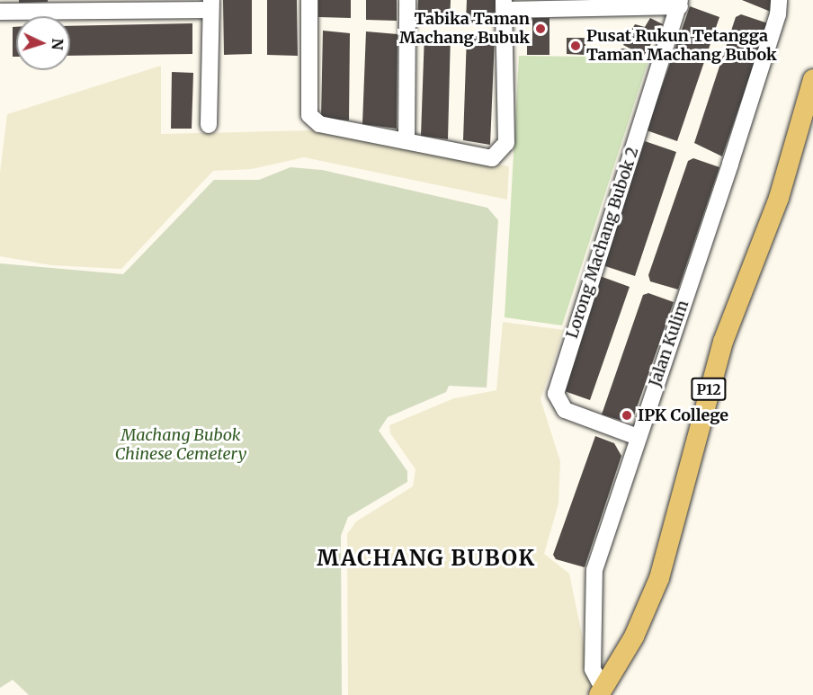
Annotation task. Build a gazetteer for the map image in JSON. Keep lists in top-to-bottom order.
{
  "streets": {
    "main road": ["Jalan Kulim", "P12"],
    "street": ["Lorong Machang Bubok 2"]
  },
  "crossings": [
    ["Lorong Machang Bubok 2", "Jalan Kulim"]
  ],
  "districts": ["MACHANG BUBOK"],
  "parks": ["Machang Bubok Chinese Cemetery"],
  "places": ["Tabika Taman Machang Bubuk", "Pusat Rukun Tetangga Taman Machang Bubok", "IPK College"],
  "north": "right"
}
